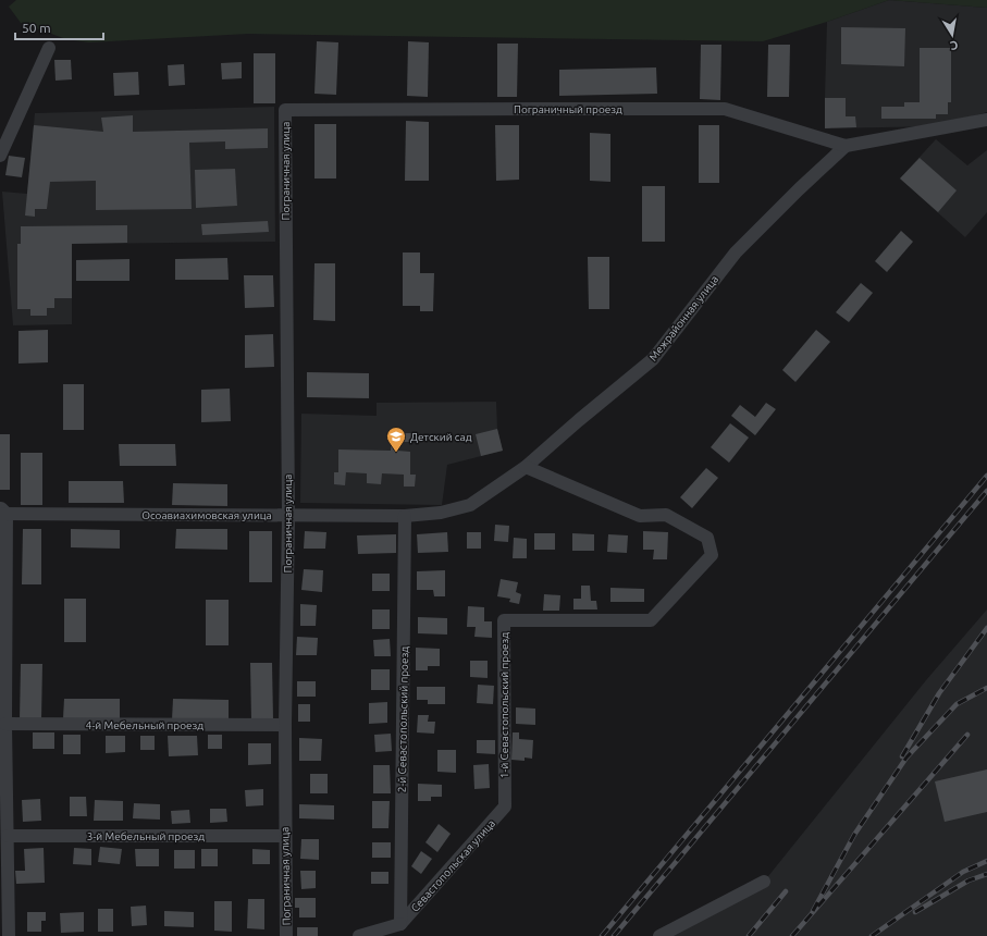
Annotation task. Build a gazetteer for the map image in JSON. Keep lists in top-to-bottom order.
{
  "streets": {
    "street": [
      "Пограничный проезд",
      "Пограничная улица",
      "Межрайонная улица",
      "Осоавиахимовская улица",
      "1-й Севастопольский проезд",
      "2-й Севастопольский проезд",
      "4-й Мебельный проезд",
      "3-й Мебельный проезд",
      "Севастопольская улица"
    ]
  },
  "crossings": [
    ["Пограничный проезд", "Пограничная улица"],
    ["Пограничный проезд", "Межрайонная улица"],
    ["Пограничная улица", "Осоавиахимовская улица"],
    ["Пограничная улица", "4-й Мебельный проезд"],
    ["Пограничная улица", "3-й Мебельный проезд"],
    ["Межрайонная улица", "Осоавиахимовская улица"],
    ["Межрайонная улица", "1-й Севастопольский проезд"],
    ["Осоавиахимовская улица", "2-й Севастопольский проезд"],
    ["1-й Севастопольский проезд", "Севастопольская улица"],
    ["2-й Севастопольский проезд", "Севастопольская улица"]
  ],
  "places": {
    "school or university": ["Детский сад"]
  },
  "scale_bar": "50 m",
  "north": "bottom"
}
